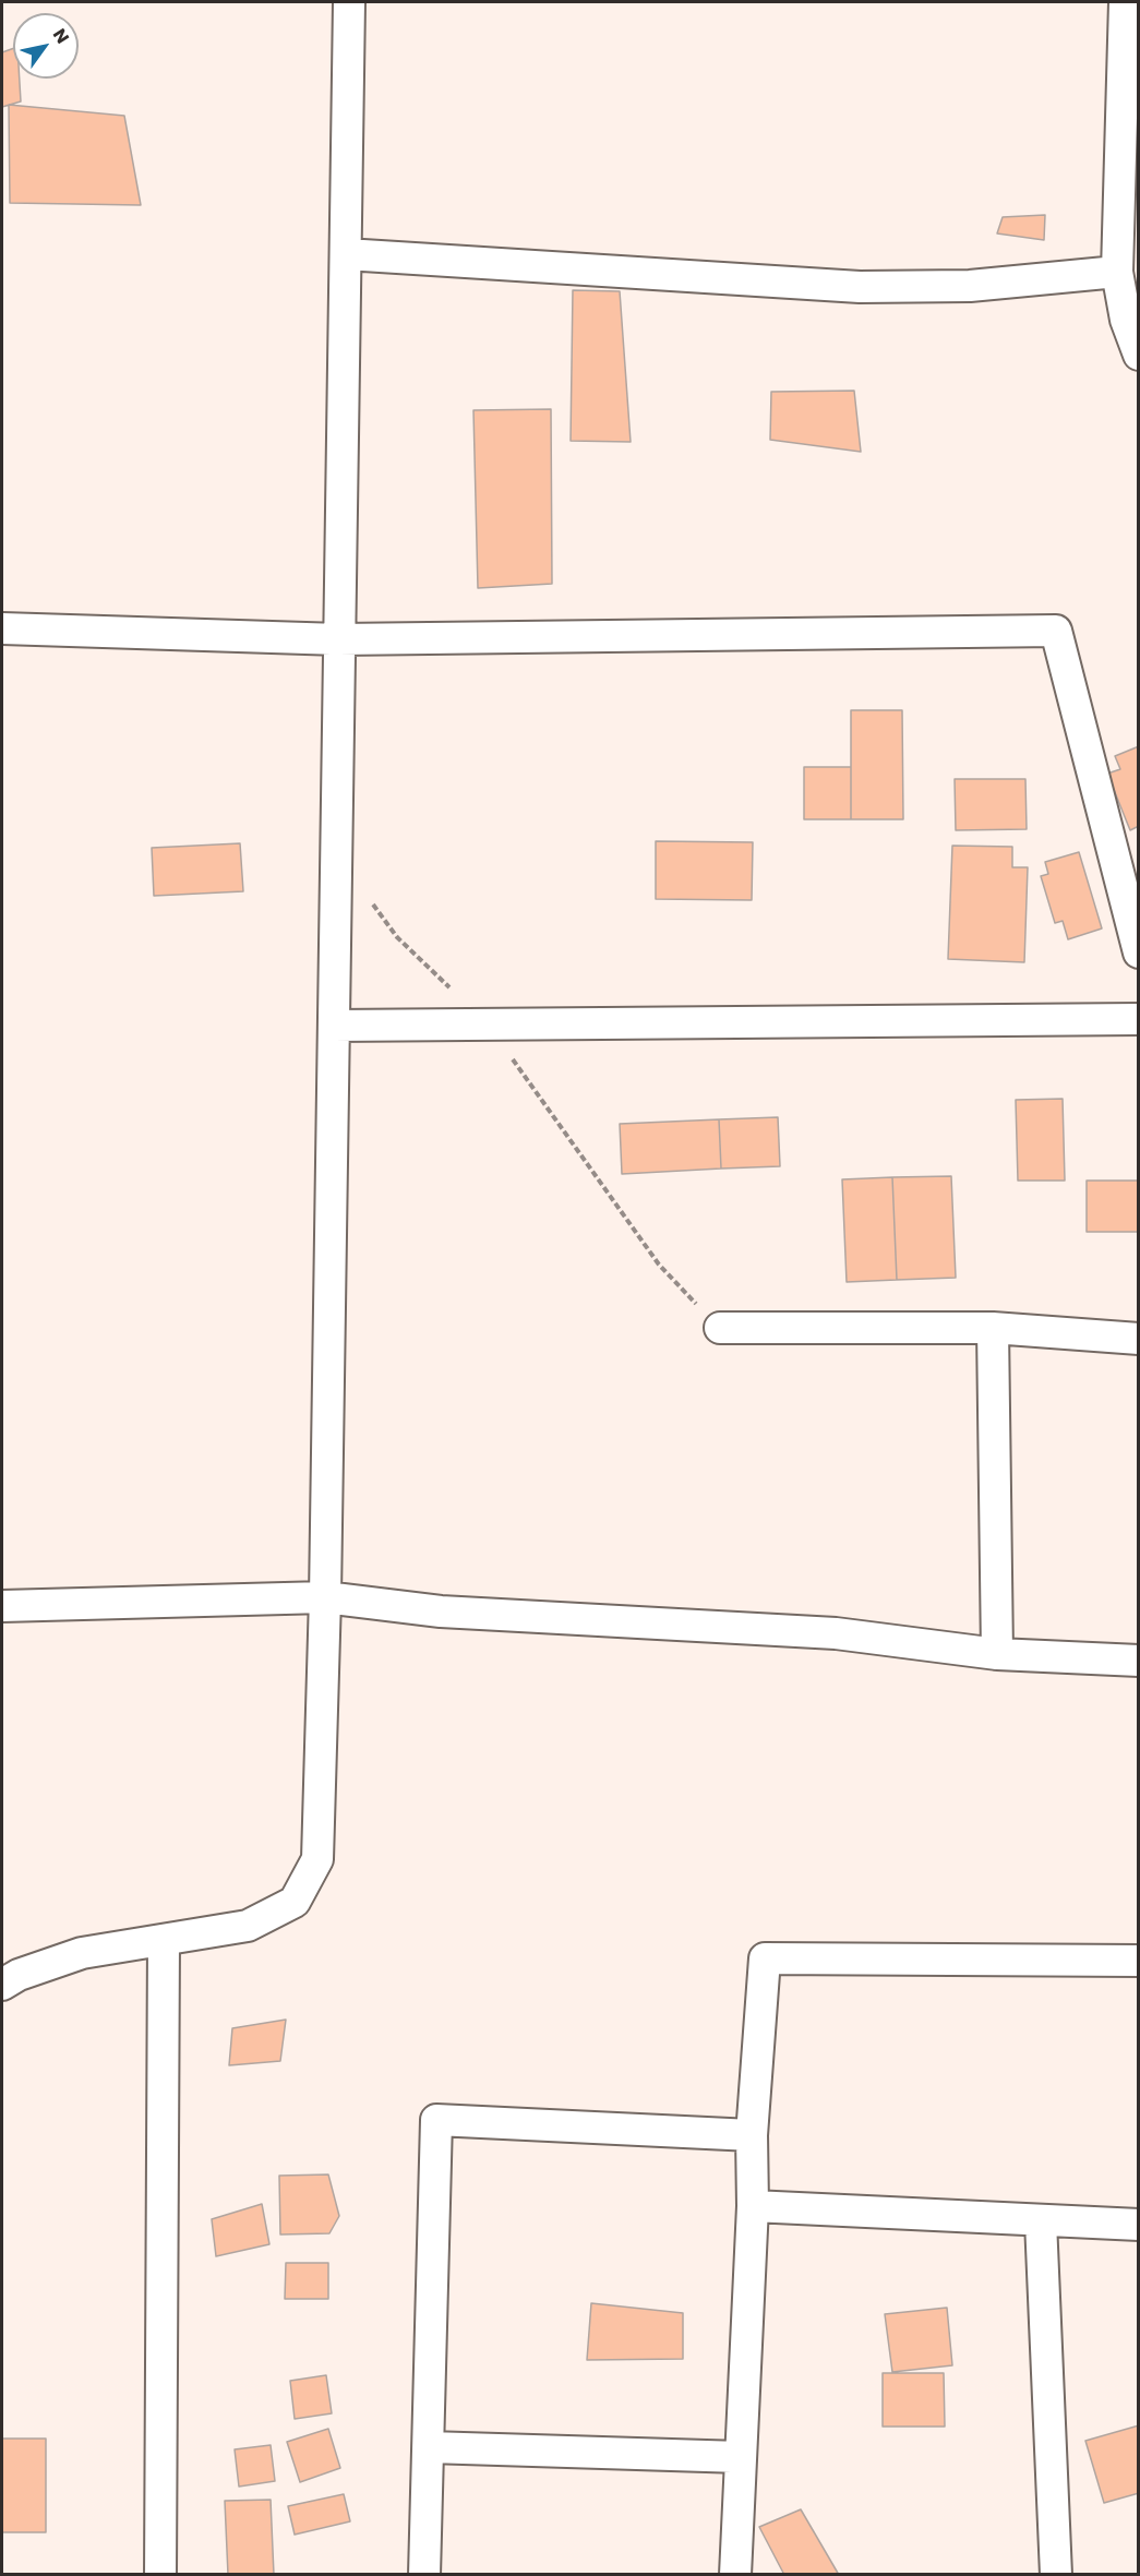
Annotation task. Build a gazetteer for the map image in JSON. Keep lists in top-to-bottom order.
{
  "north": "top right"
}
